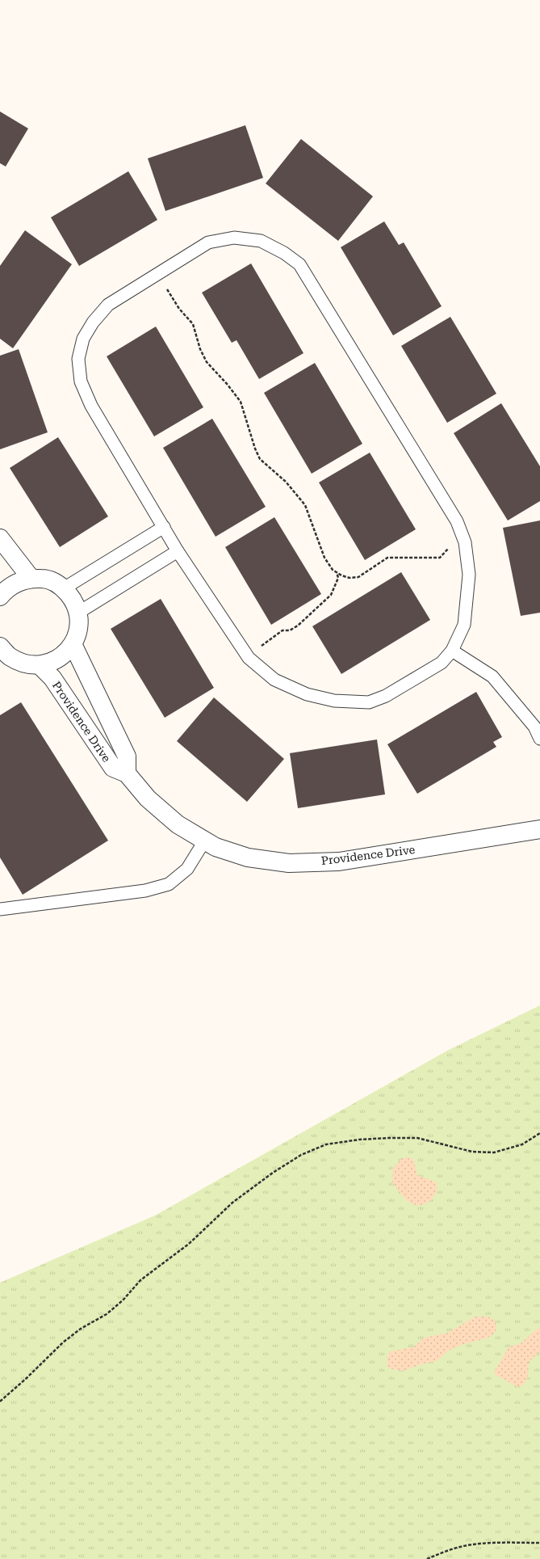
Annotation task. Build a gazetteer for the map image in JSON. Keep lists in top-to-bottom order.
{
  "streets": {
    "street": ["Providence Drive"]
  }
}
